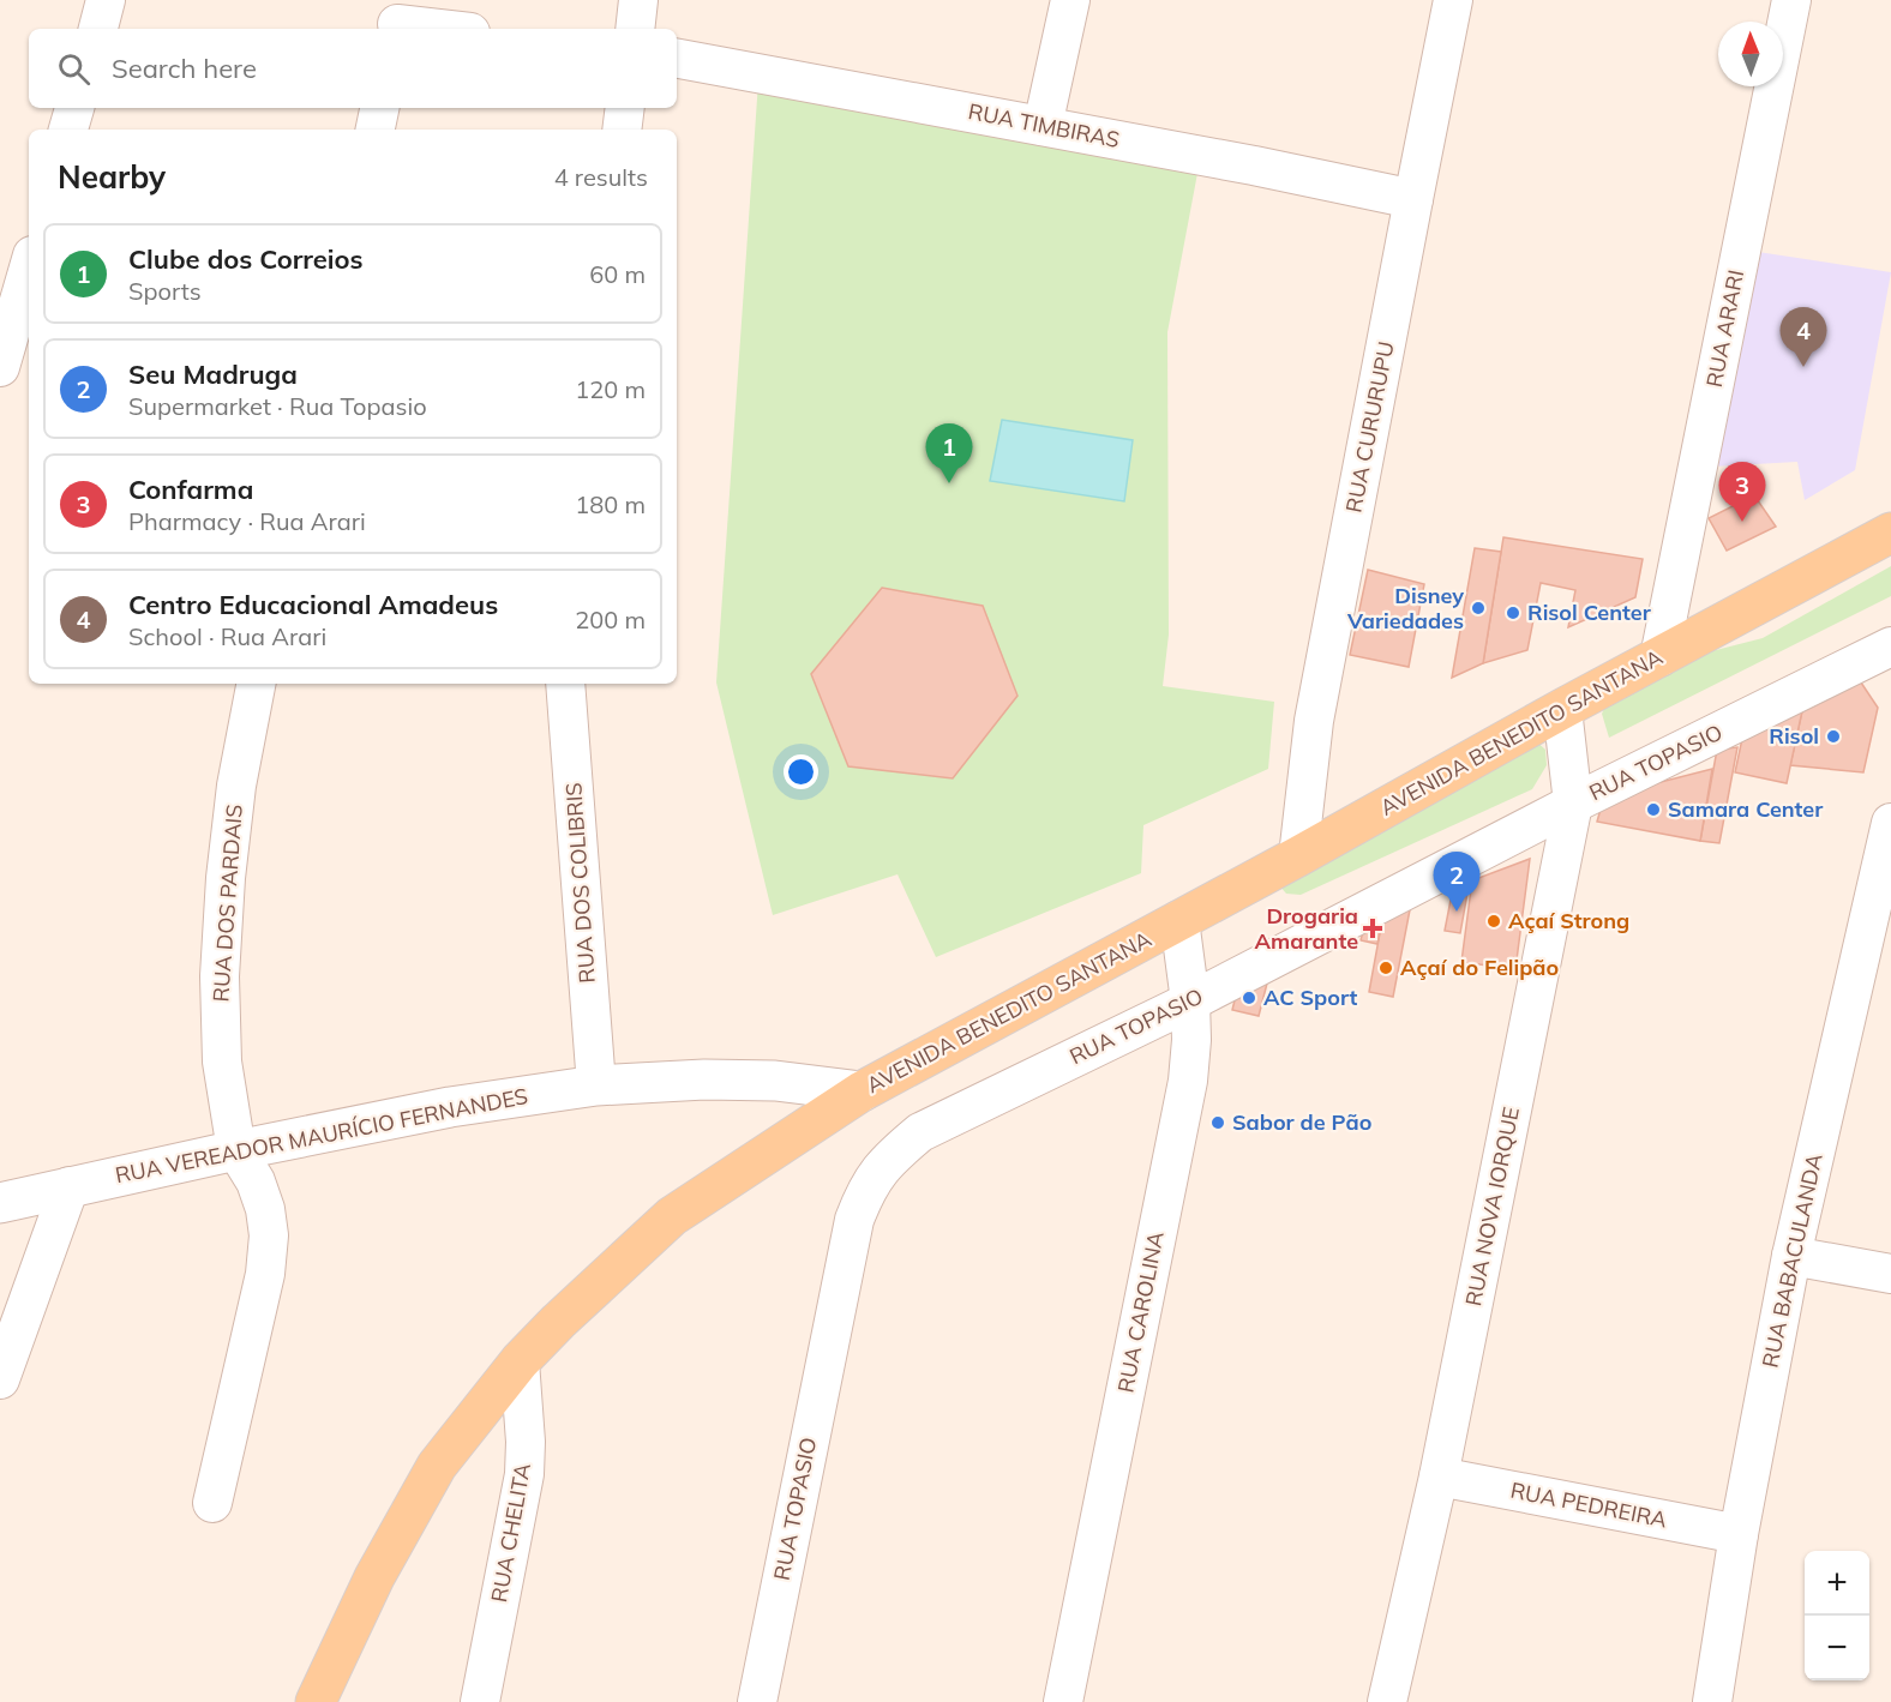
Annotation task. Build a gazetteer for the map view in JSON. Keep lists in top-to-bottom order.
{
  "streets": {
    "main road": ["AVENIDA BENEDITO SANTANA"],
    "street": [
      "RUA TIMBIRAS",
      "RUA ARARI",
      "RUA CURURUPU",
      "RUA TOPASIO",
      "RUA DOS COLIBRIS",
      "RUA DOS PARDAIS",
      "RUA VEREADOR MAURÍCIO FERNANDES",
      "RUA NOVA IORQUE",
      "RUA BABACULANDA",
      "RUA CAROLINA",
      "RUA PEDREIRA",
      "RUA CHELITA"
    ]
  },
  "crossings": [
    ["RUA TIMBIRAS", "RUA CURURUPU"],
    ["RUA ARARI", "AVENIDA BENEDITO SANTANA"],
    ["RUA CURURUPU", "AVENIDA BENEDITO SANTANA"],
    ["AVENIDA BENEDITO SANTANA", "RUA VEREADOR MAURÍCIO FERNANDES"],
    ["AVENIDA BENEDITO SANTANA", "RUA NOVA IORQUE"],
    ["AVENIDA BENEDITO SANTANA", "RUA CAROLINA"],
    ["AVENIDA BENEDITO SANTANA", "RUA CHELITA"],
    ["RUA TOPASIO", "RUA NOVA IORQUE"],
    ["RUA TOPASIO", "RUA CAROLINA"],
    ["RUA DOS COLIBRIS", "RUA VEREADOR MAURÍCIO FERNANDES"],
    ["RUA DOS PARDAIS", "RUA VEREADOR MAURÍCIO FERNANDES"],
    ["RUA NOVA IORQUE", "RUA PEDREIRA"],
    ["RUA BABACULANDA", "RUA PEDREIRA"]
  ],
  "places": {
    "other": [
      "Disney Variedades",
      "Risol Center",
      "Risol",
      "Samara Center",
      "Açaí Strong",
      "Açaí do Felipão",
      "AC Sport",
      "Sabor de Pão"
    ],
    "health": ["Drogaria Amarante"]
  },
  "north": "top",
  "page": {
    "search": "Search here",
    "heading": ["Nearby", "4 results"],
    "list": [
      {
        "mark": "1",
        "name": "Clube dos Correios",
        "note": "Sports",
        "value": "60 m"
      },
      {
        "mark": "2",
        "name": "Seu Madruga",
        "note": "Supermarket · Rua Topasio",
        "value": "120 m"
      },
      {
        "mark": "3",
        "name": "Confarma",
        "note": "Pharmacy · Rua Arari",
        "value": "180 m"
      },
      {
        "mark": "4",
        "name": "Centro Educacional Amadeus",
        "note": "School · Rua Arari",
        "value": "200 m"
      }
    ],
    "pins": [
      "4",
      "1",
      "3",
      "2"
    ],
    "map_buttons": ["+", "−"]
  }
}
